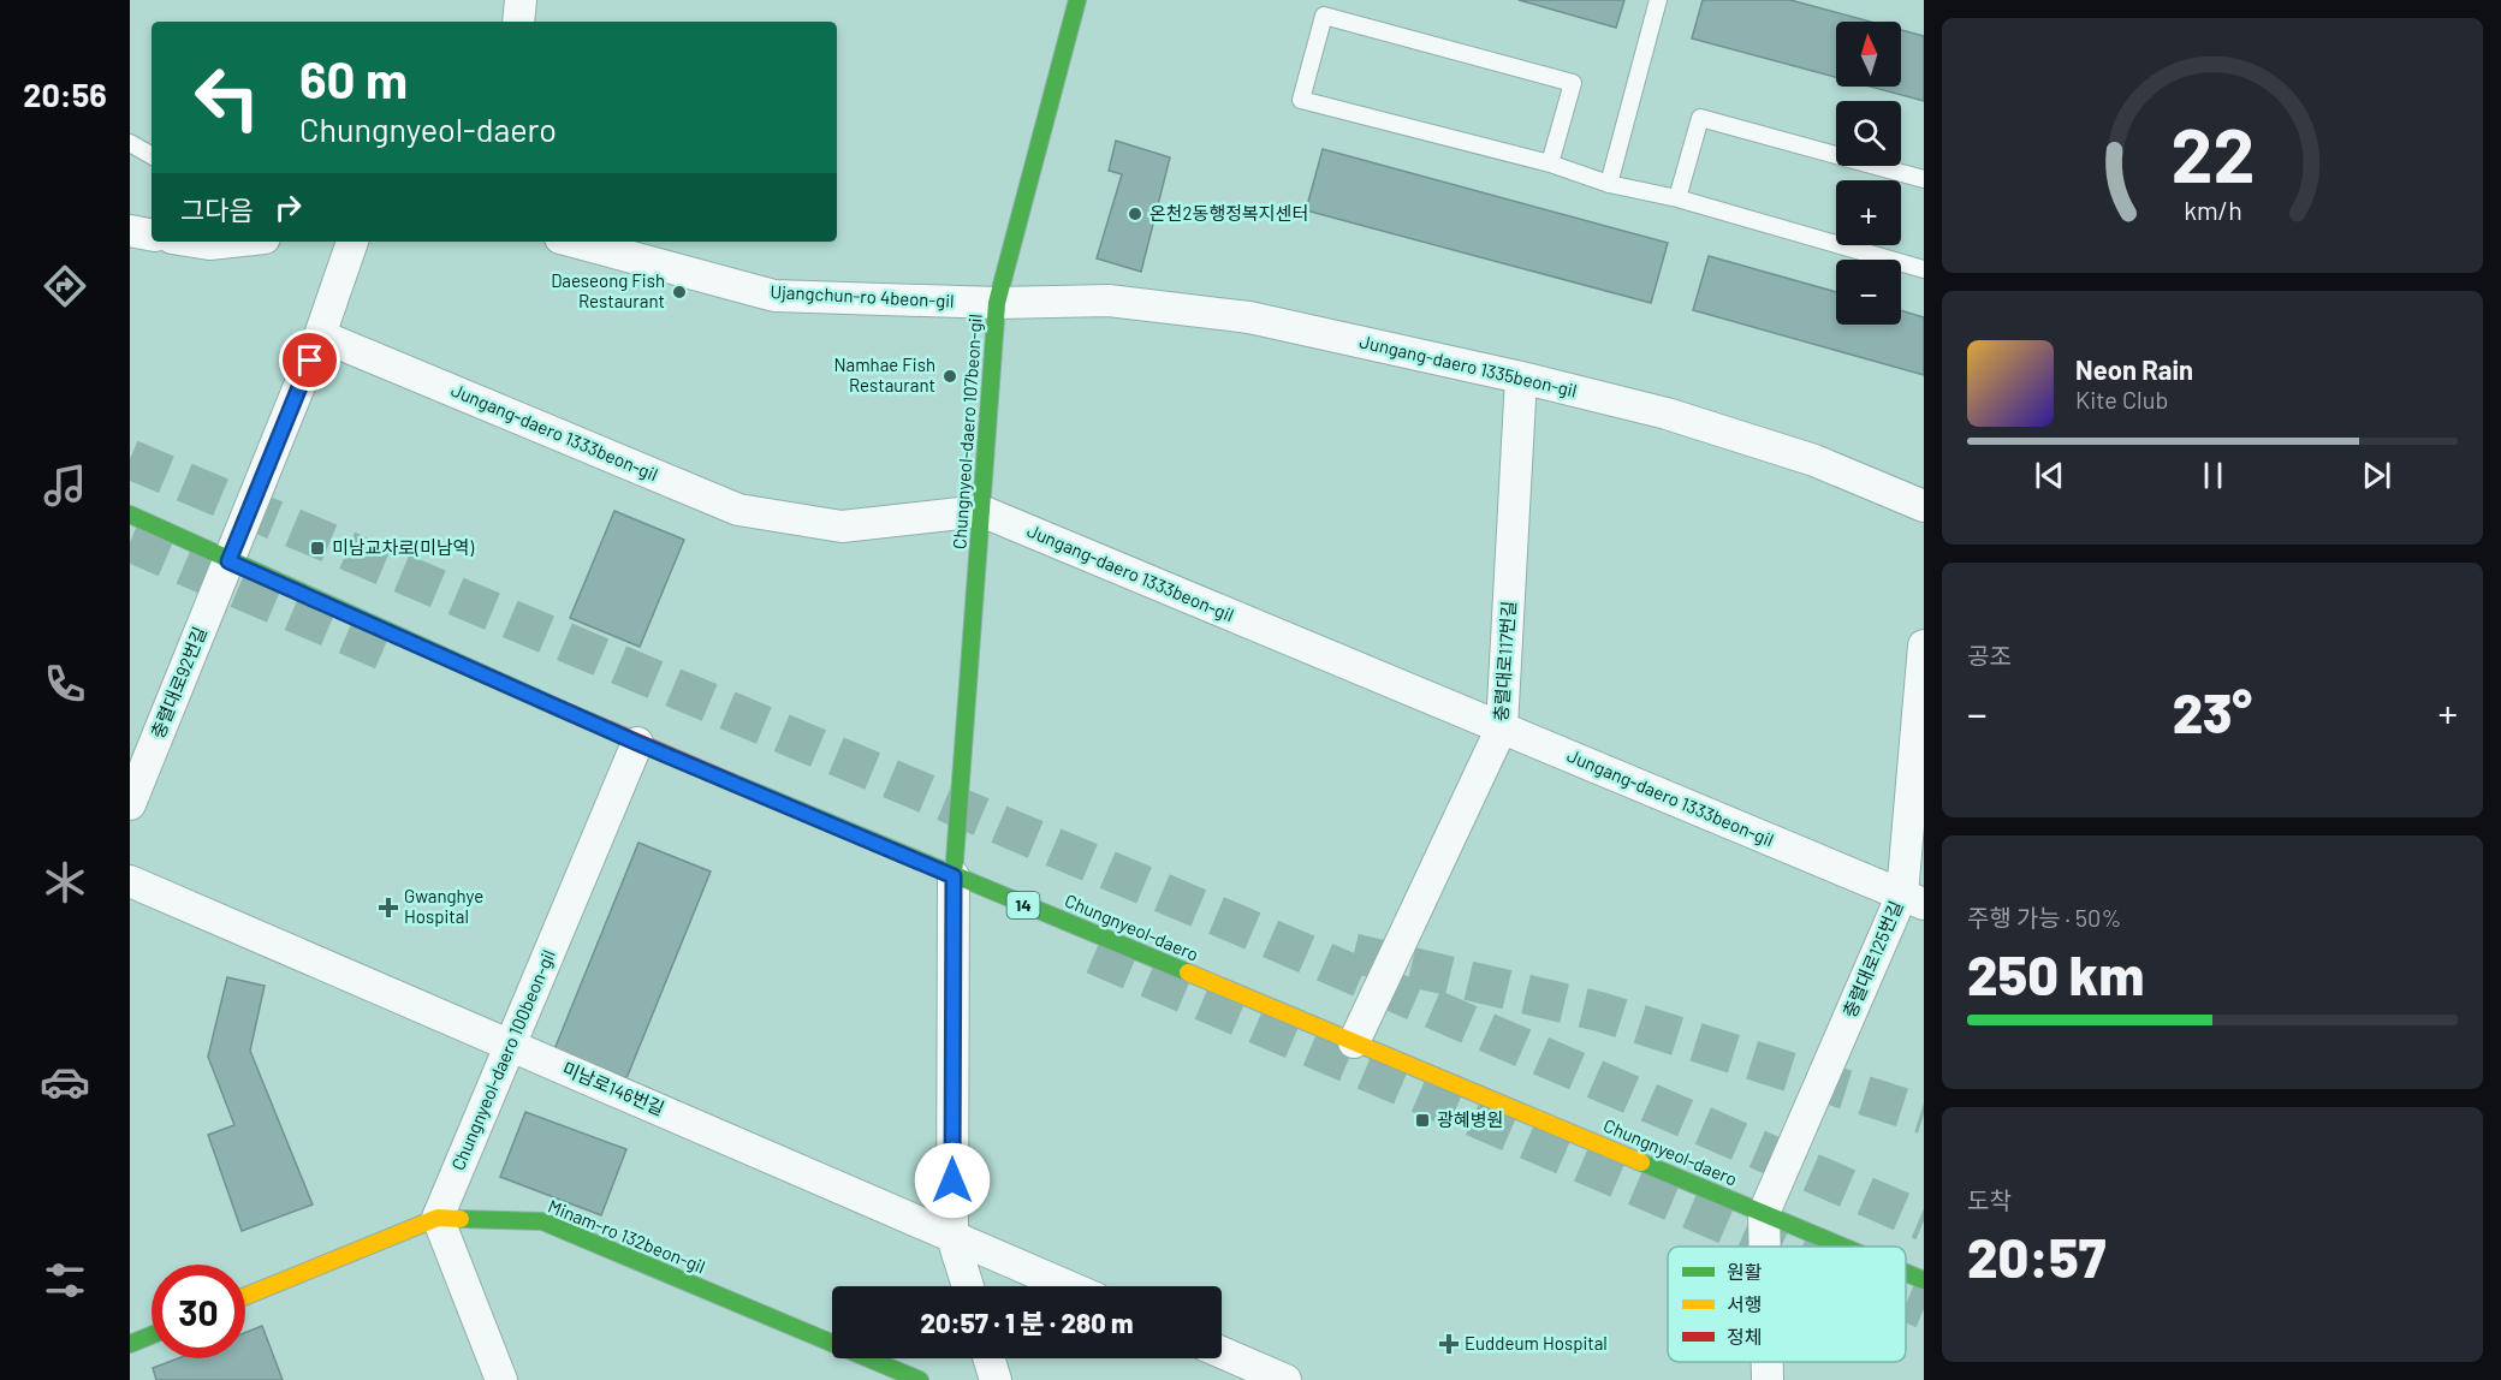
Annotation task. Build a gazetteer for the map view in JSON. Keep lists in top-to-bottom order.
{
  "streets": {
    "main road": [
      "Chungnyeol-daero 107beon-gil",
      "14",
      "Chungnyeol-daero",
      "Minam-ro 132beon-gil"
    ],
    "street": [
      "Ujangchun-ro 4beon-gil",
      "Jungang-daero 1335beon-gil",
      "Jungang-daero 1333beon-gil",
      "충렬대로117번길",
      "충렬대로92번길",
      "충렬대로125번길",
      "Chungnyeol-daero 100beon-gil",
      "미남로146번길"
    ]
  },
  "crossings": [
    ["Ujangchun-ro 4beon-gil", "Jungang-daero 1335beon-gil"],
    ["Ujangchun-ro 4beon-gil", "Chungnyeol-daero 107beon-gil"],
    ["Jungang-daero 1335beon-gil", "Chungnyeol-daero 107beon-gil"],
    ["Jungang-daero 1335beon-gil", "충렬대로117번길"],
    ["Chungnyeol-daero 107beon-gil", "Jungang-daero 1333beon-gil"],
    ["Chungnyeol-daero 107beon-gil", "Chungnyeol-daero"],
    ["Jungang-daero 1333beon-gil", "충렬대로117번길"],
    ["Jungang-daero 1333beon-gil", "충렬대로92번길"],
    ["Jungang-daero 1333beon-gil", "충렬대로125번길"],
    ["충렬대로117번길", "Chungnyeol-daero"],
    ["충렬대로92번길", "Chungnyeol-daero"],
    ["Chungnyeol-daero", "충렬대로125번길"],
    ["Chungnyeol-daero", "Chungnyeol-daero 100beon-gil"],
    ["Chungnyeol-daero 100beon-gil", "미남로146번길"],
    ["Chungnyeol-daero 100beon-gil", "Minam-ro 132beon-gil"]
  ],
  "places": {
    "other": ["온천2동행정복지센터", "Daeseong Fish Restaurant", "Namhae Fish Restaurant"],
    "transit": ["미남교차로(미남역)", "광혜병원"],
    "health": ["Gwanghye Hospital", "Euddeum Hospital"]
  },
  "legend": ["원활", "서행", "정체"],
  "north": "top",
  "page": {
    "tabs": "20:56",
    "map_buttons": ["+", "−"],
    "turn": ["60 m", "Chungnyeol-daero"],
    "then": "그다음",
    "song": ["Neon Rain", "Kite Club"],
    "tile": [
      "공조",
      ["주행 가능 · 50%", "250 km"],
      ["도착", "20:57"]
    ],
    "heat": ["−", "23°", "+"],
    "limit": "30",
    "trip": "20:57 · 1 분 · 280 m",
    "gauge": ["22", "km/h"]
  }
}
